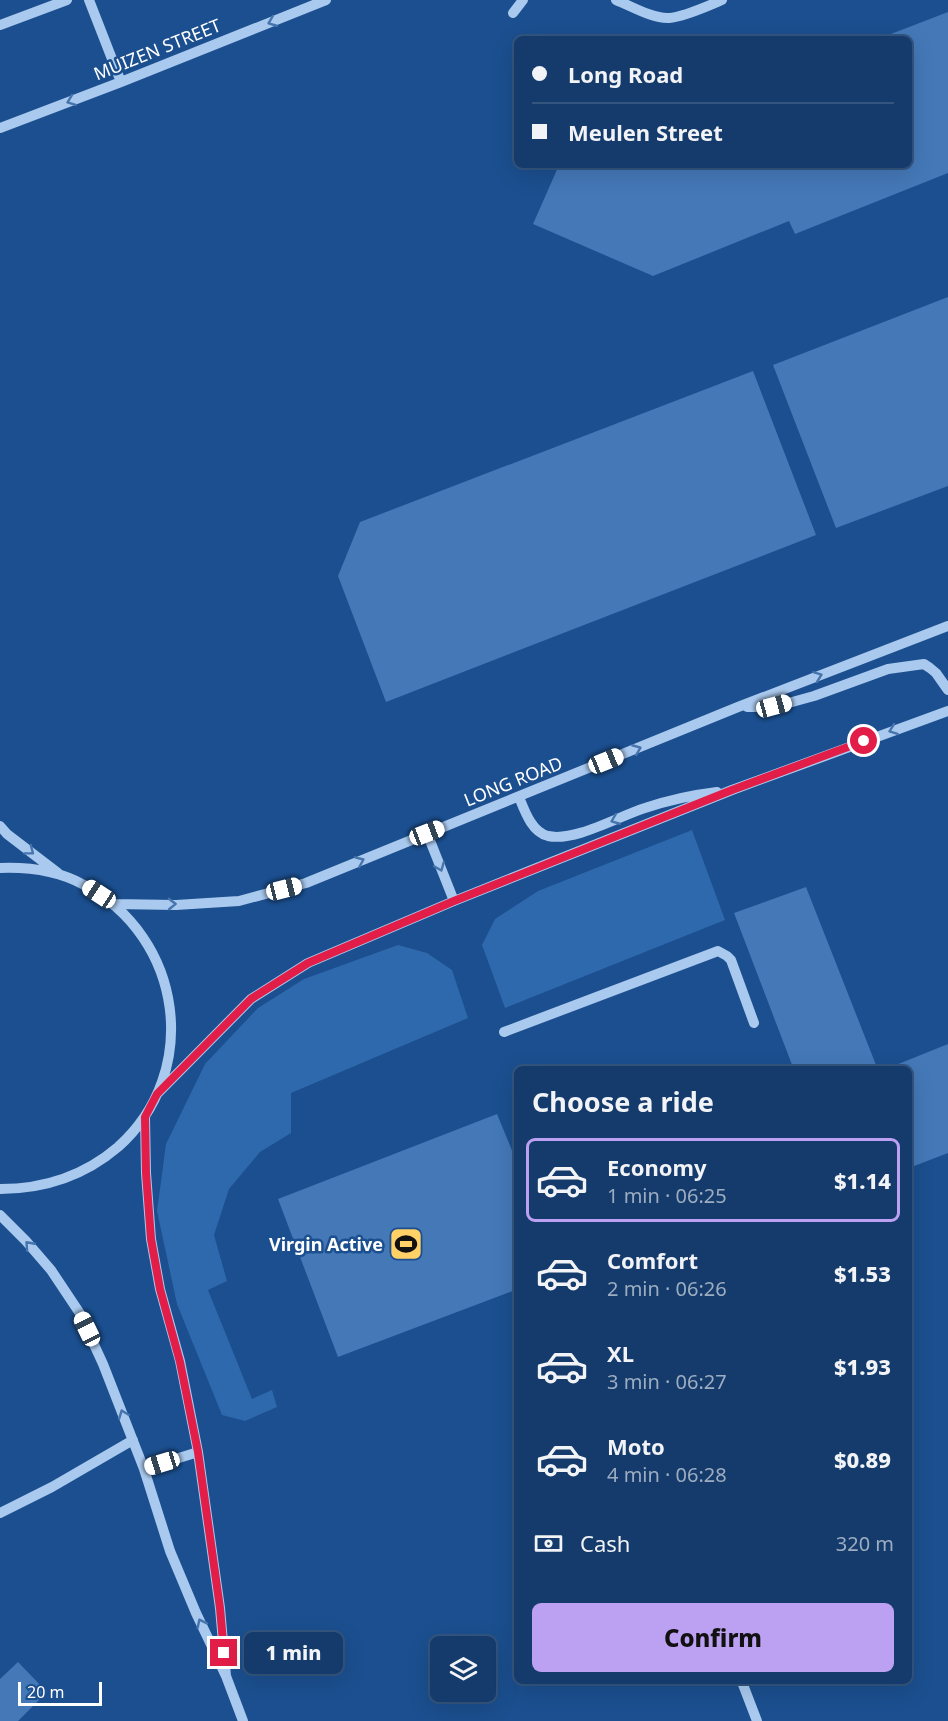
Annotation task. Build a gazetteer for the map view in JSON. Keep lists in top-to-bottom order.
{
  "streets": {
    "street": ["MUIZEN STREET", "LONG ROAD"]
  },
  "one_way": ["MUIZEN STREET"],
  "places": {
    "sports": ["Virgin Active"]
  },
  "scale_bar": "20 m",
  "page": {
    "banner": ["Long Road", "Meulen Street"],
    "heading": "Choose a ride",
    "list": [
      {
        "name": "Economy",
        "note": "1 min · 06:25",
        "value": "$1.14"
      },
      {
        "name": "Comfort",
        "note": "2 min · 06:26",
        "value": "$1.53"
      },
      {
        "name": "XL",
        "note": "3 min · 06:27",
        "value": "$1.93"
      },
      {
        "name": "Moto",
        "note": "4 min · 06:28",
        "value": "$0.89"
      }
    ],
    "pay": ["Cash", "320 m"],
    "buttons": "Confirm",
    "bubble": "1 min",
    "scale": "20 m"
  }
}
